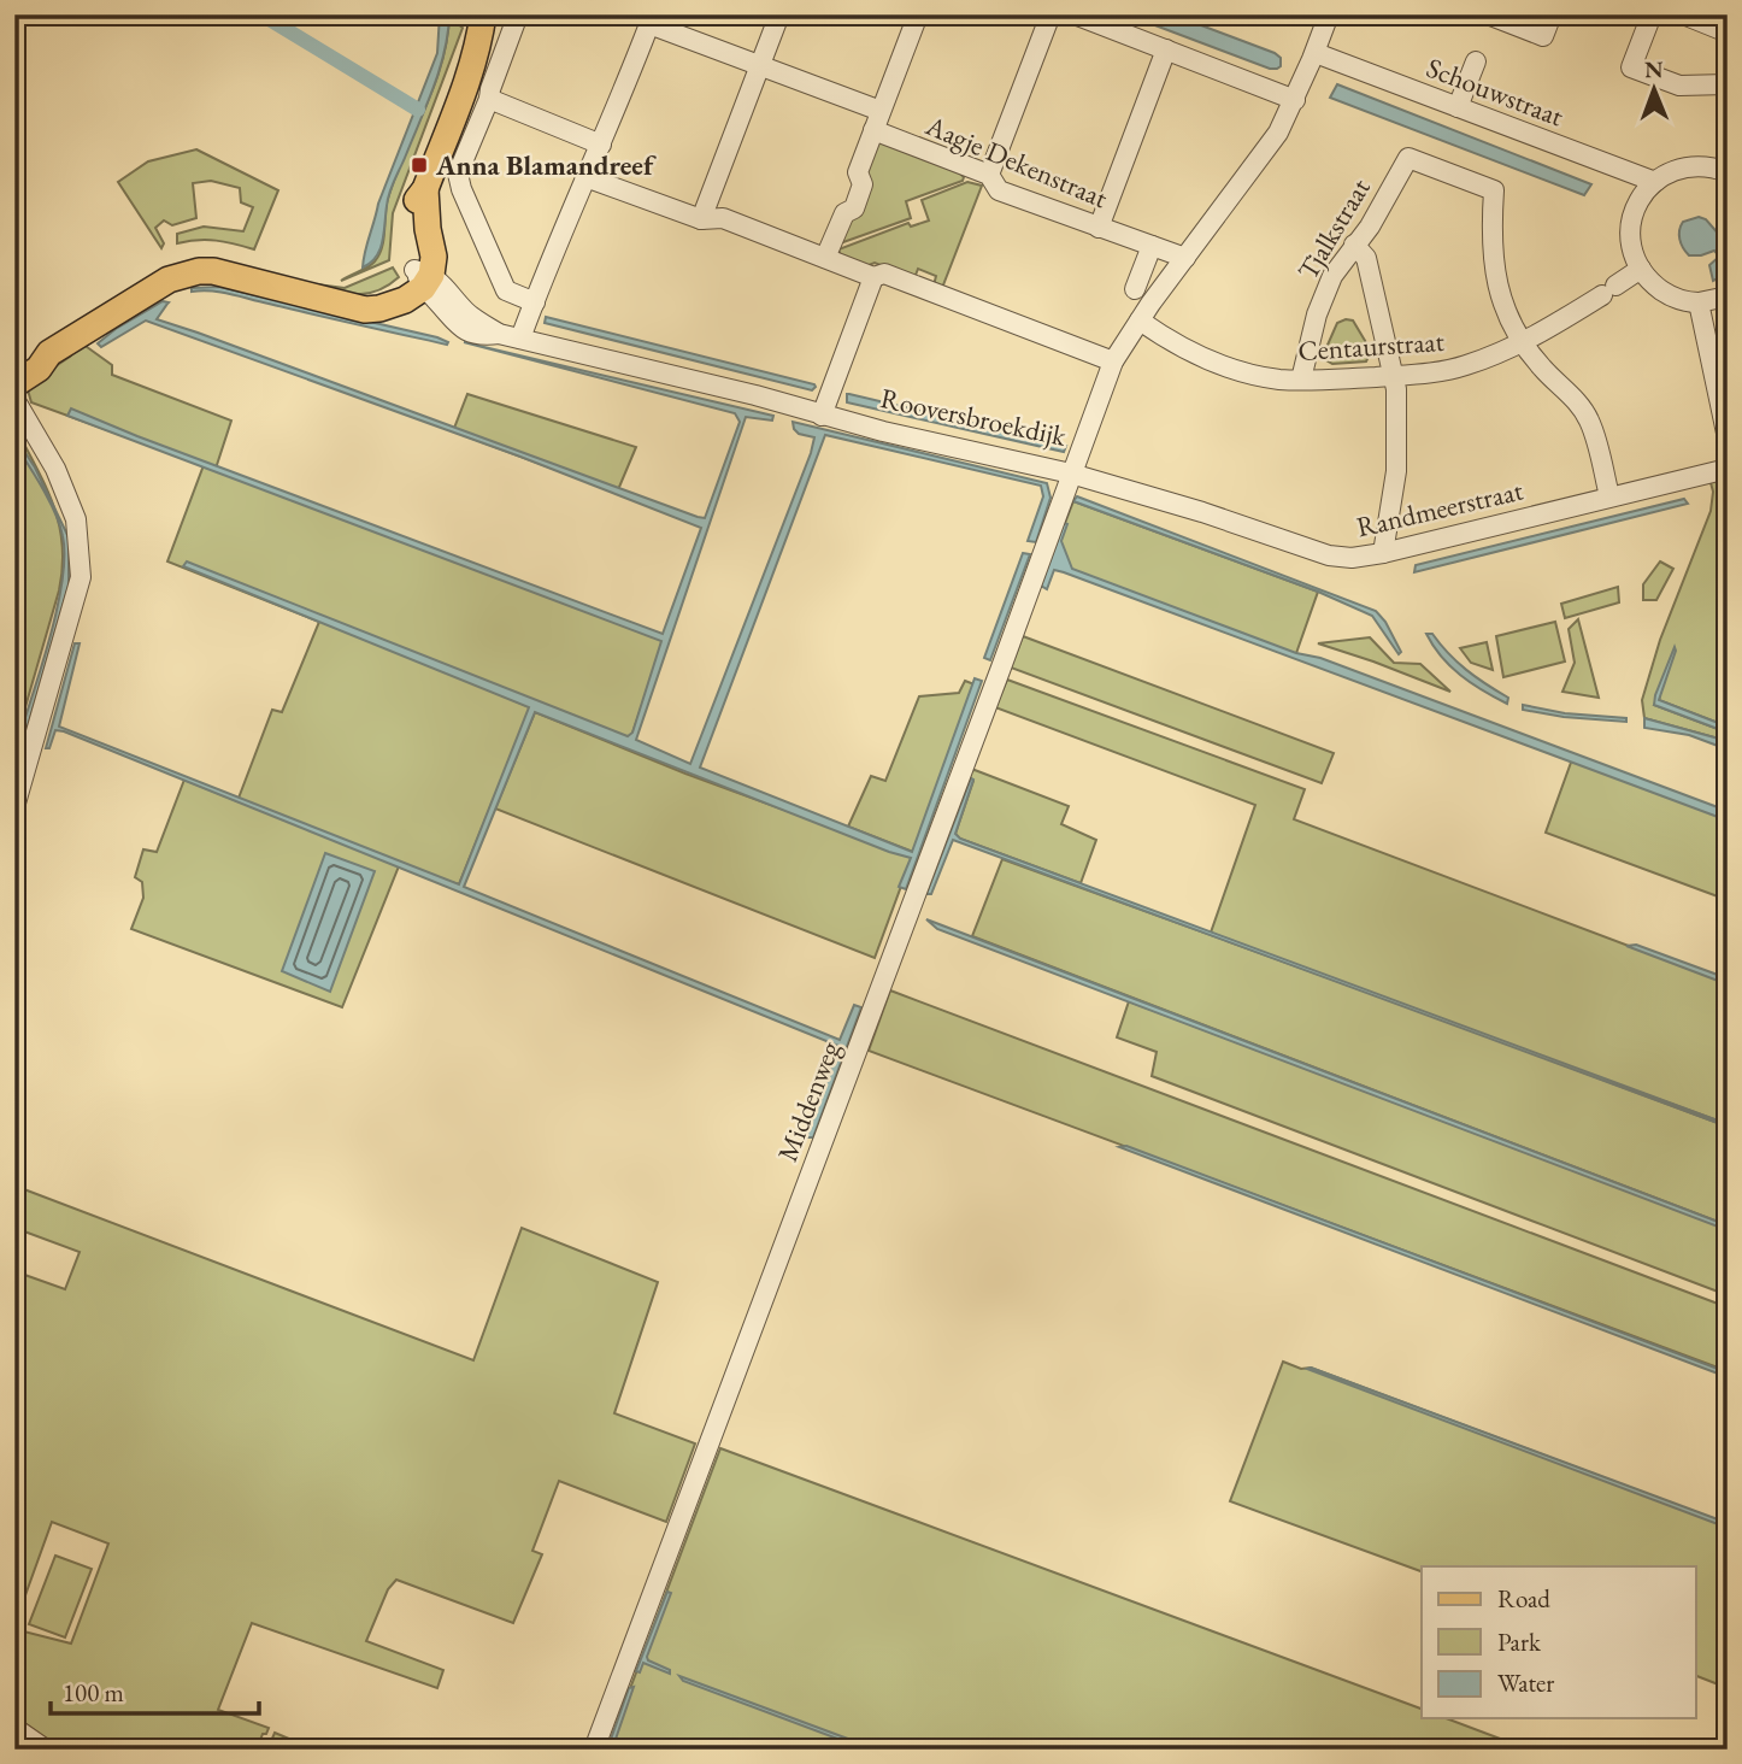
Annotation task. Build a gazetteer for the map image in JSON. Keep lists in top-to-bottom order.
{
  "streets": {
    "street": [
      "Schouwstraat",
      "Aagje Dekenstraat",
      "Tjalkstraat",
      "Centaurstraat",
      "Rooversbroekdijk",
      "Randmeerstraat",
      "Middenweg"
    ]
  },
  "crossings": [
    ["Schouwstraat", "Rooversbroekdijk"],
    ["Aagje Dekenstraat", "Rooversbroekdijk"],
    ["Tjalkstraat", "Centaurstraat"],
    ["Centaurstraat", "Rooversbroekdijk"],
    ["Rooversbroekdijk", "Randmeerstraat"],
    ["Rooversbroekdijk", "Middenweg"],
    ["Randmeerstraat", "Middenweg"]
  ],
  "places": {
    "transit": ["Anna Blamandreef"]
  },
  "legend": ["Road", "Park", "Water"],
  "scale_bar": "100 m",
  "north": "top"
}
